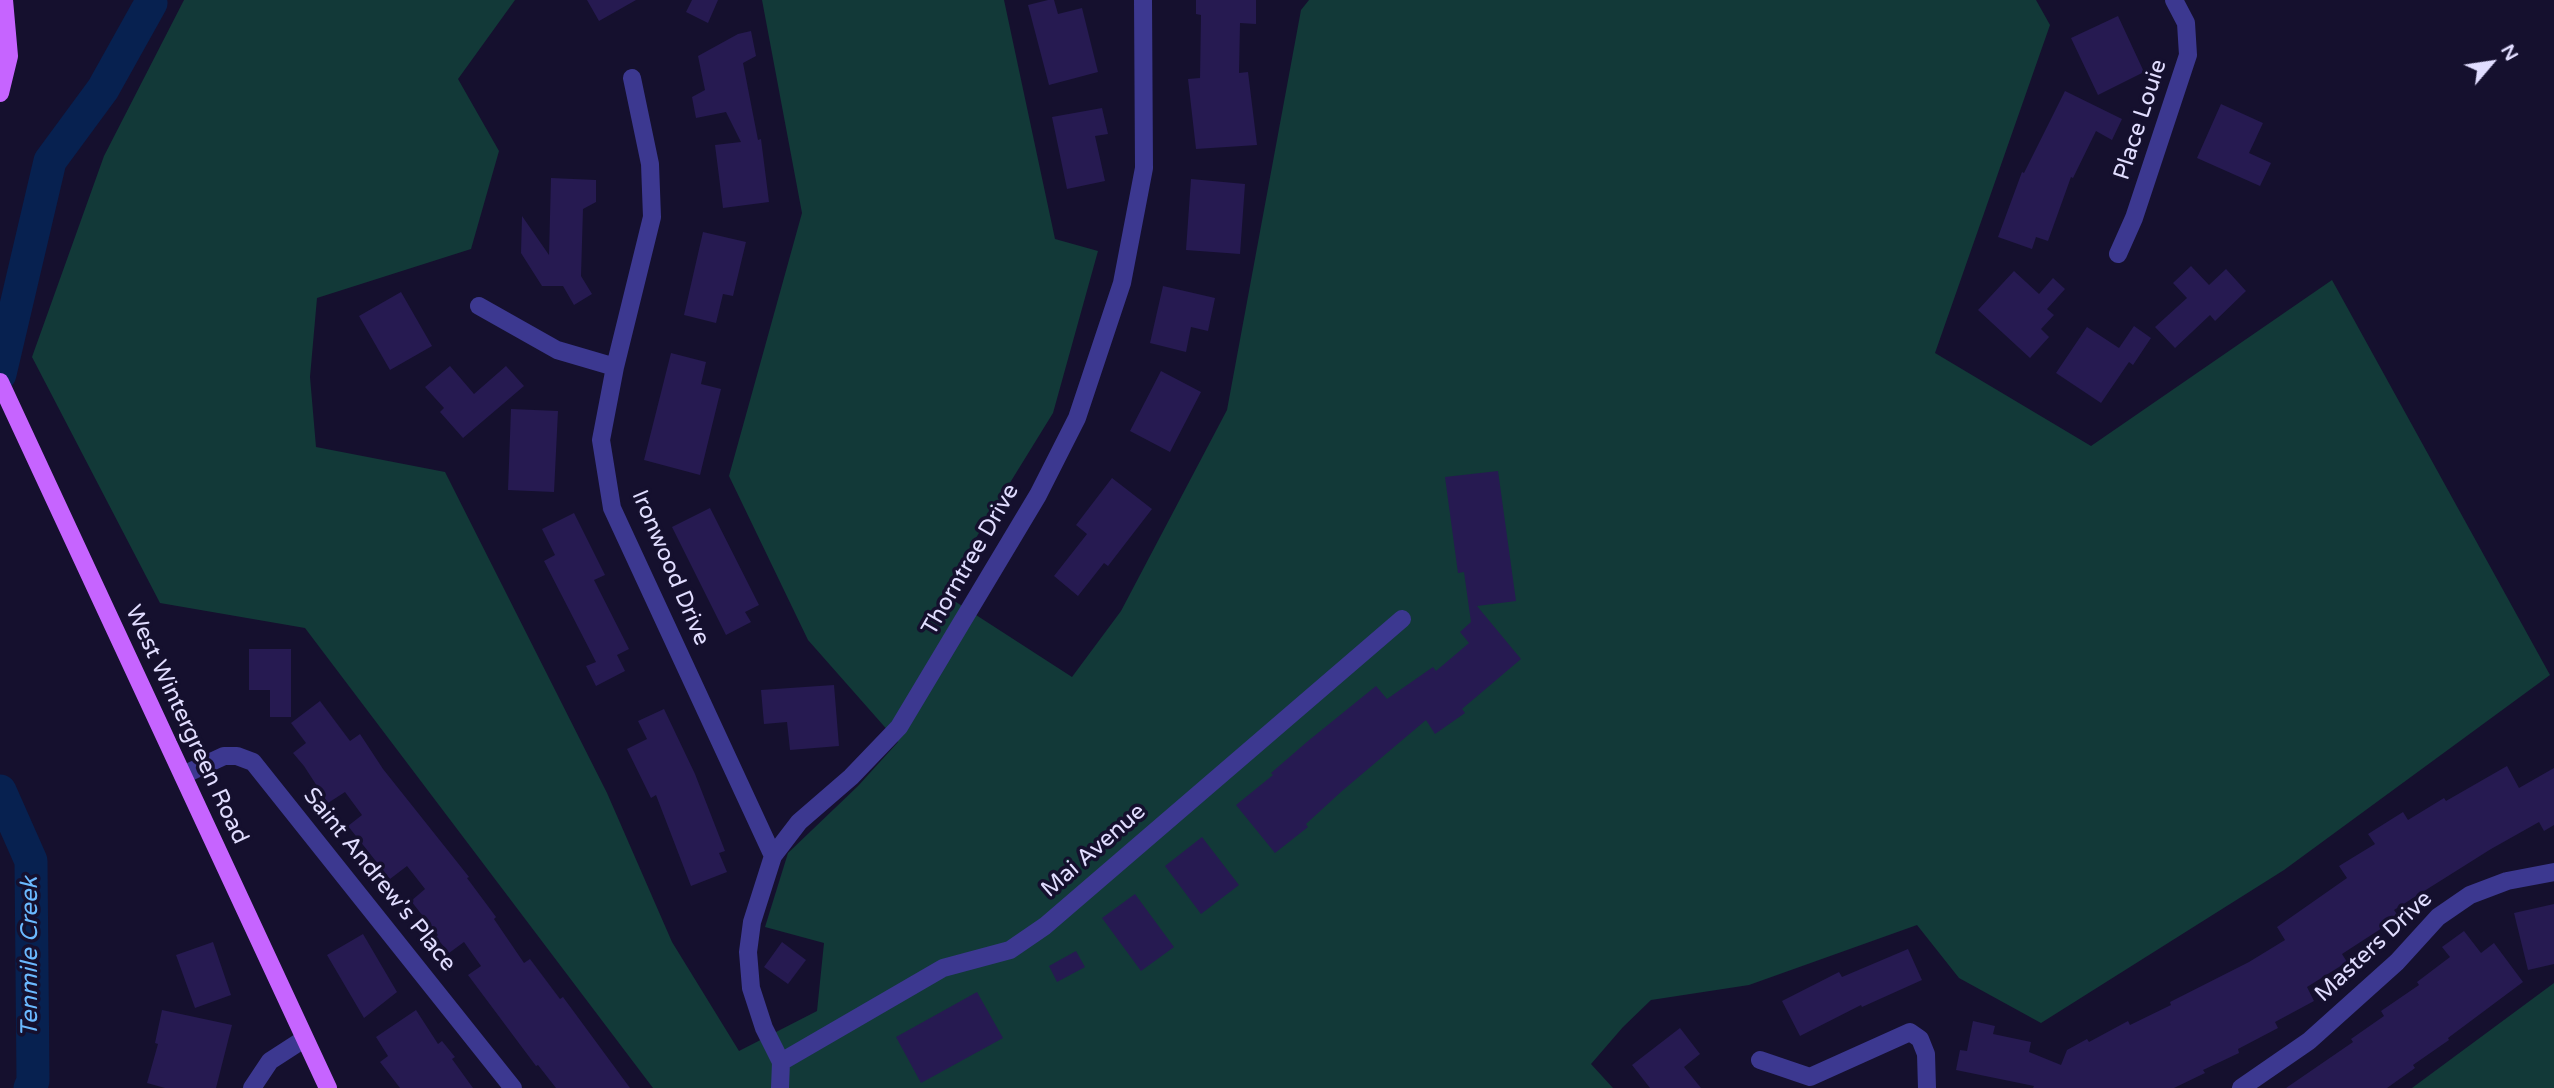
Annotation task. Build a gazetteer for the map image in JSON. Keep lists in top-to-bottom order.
{
  "streets": {
    "main road": ["West Wintergreen Road"],
    "street": [
      "Place Louie",
      "Thorntree Drive",
      "Ironwood Drive",
      "Mai Avenue",
      "Saint Andrew's Place",
      "Masters Drive"
    ]
  },
  "crossings": [
    ["Thorntree Drive", "Ironwood Drive"],
    ["Thorntree Drive", "Mai Avenue"],
    ["West Wintergreen Road", "Saint Andrew's Place"]
  ],
  "water": ["Tenmile Creek"],
  "north": "top right"
}
